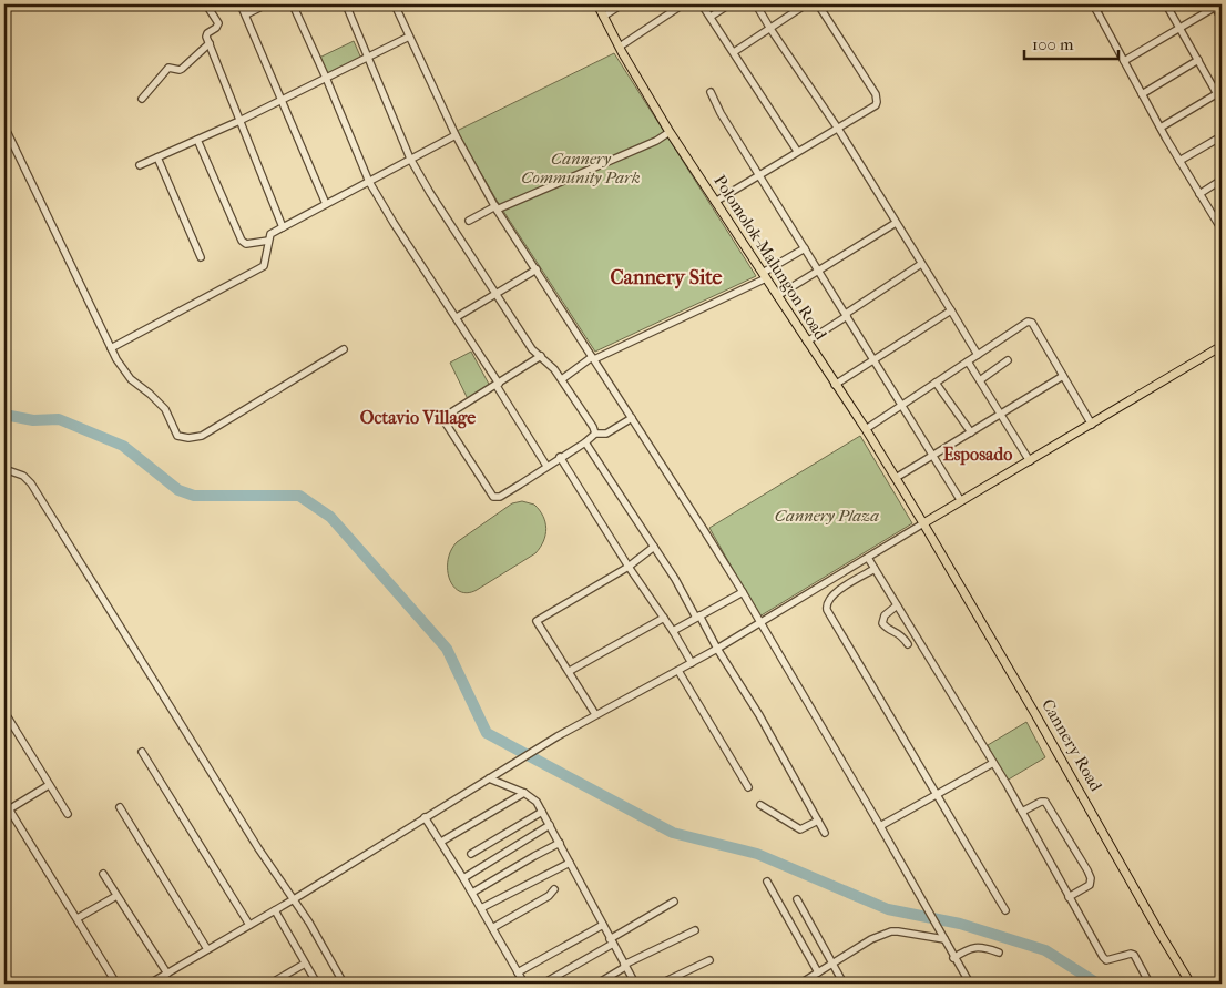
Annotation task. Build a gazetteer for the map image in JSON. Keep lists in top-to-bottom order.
{
  "streets": {
    "main road": ["Polomolok-Malungon Road", "Cannery Road"]
  },
  "crossings": [
    ["Polomolok-Malungon Road", "Cannery Road"]
  ],
  "districts": ["Cannery Site", "Octavio Village", "Esposado"],
  "parks": ["Cannery Community Park", "Cannery Plaza"],
  "scale_bar": "100 m"
}
